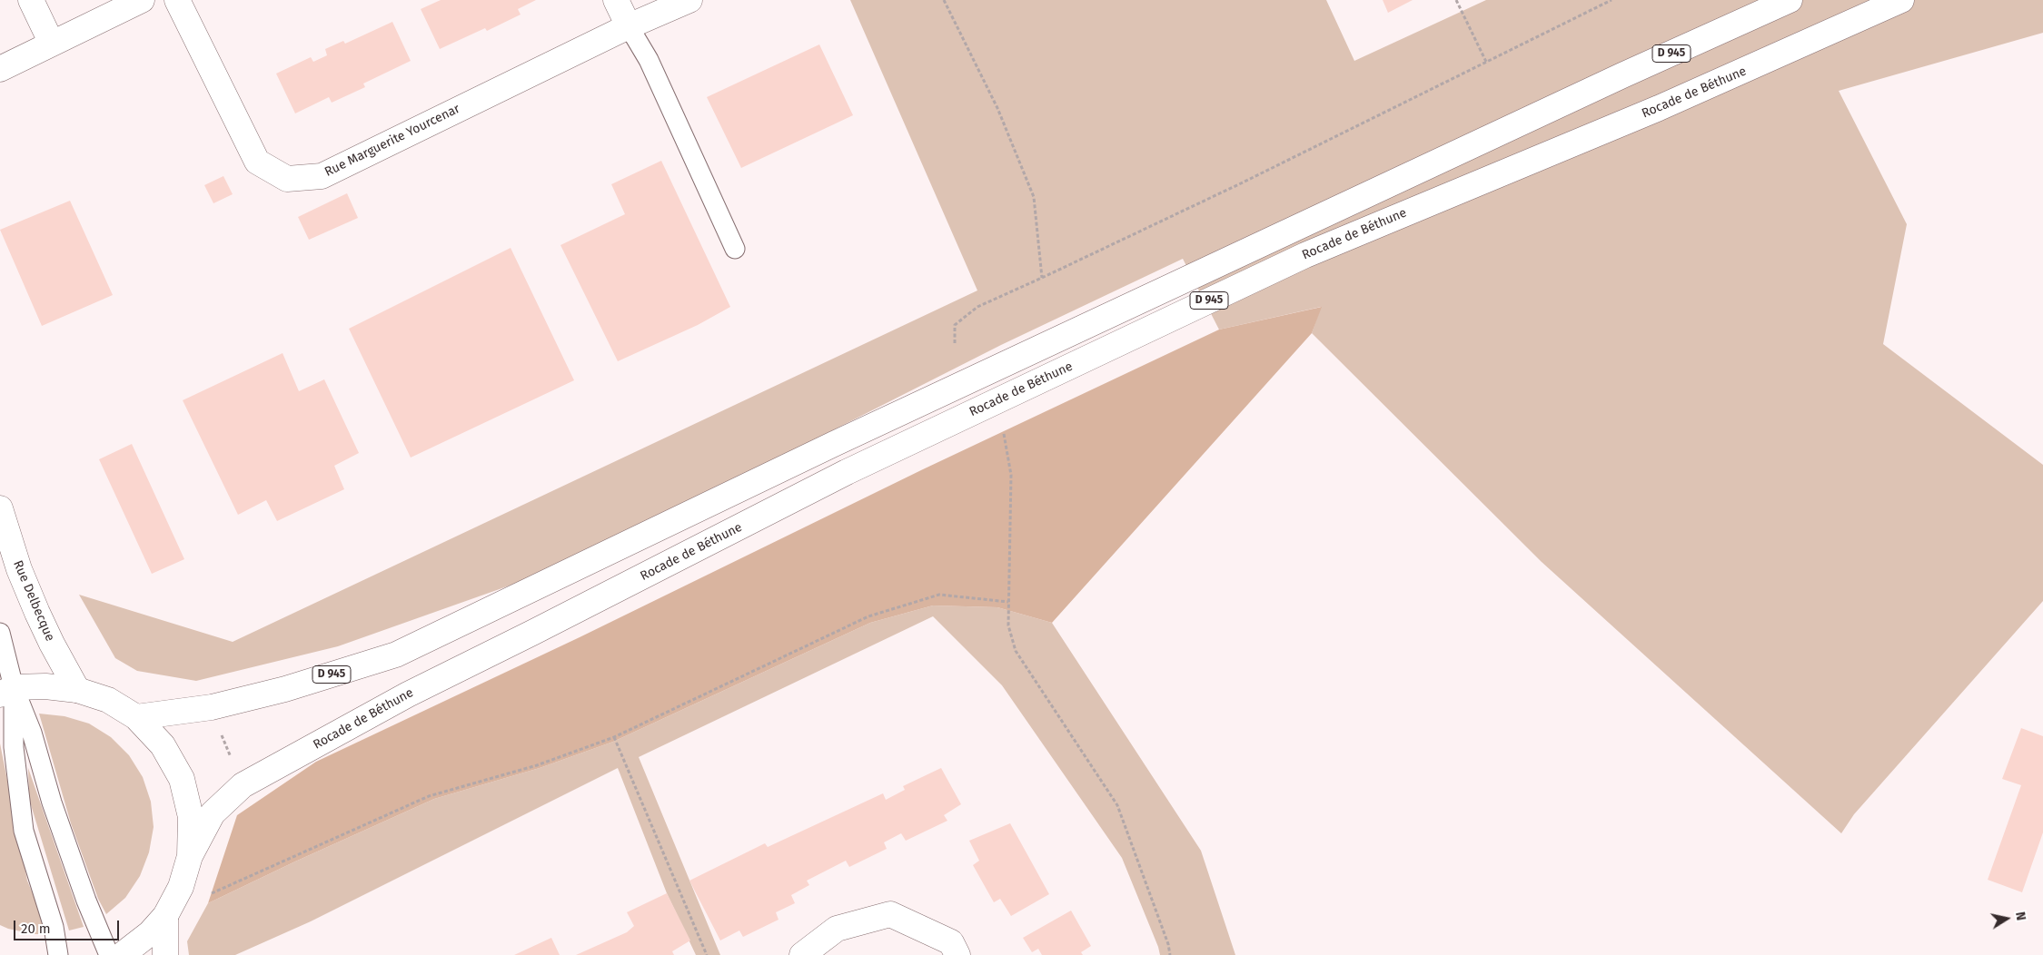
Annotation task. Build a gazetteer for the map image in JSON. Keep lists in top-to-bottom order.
{
  "streets": {
    "main road": [
      "D 945",
      "Rocade de Béthune",
      "Rue Marguerite Yourcenar",
      "Rue Delbecque"
    ]
  },
  "scale_bar": "20 m",
  "north": "right"
}
